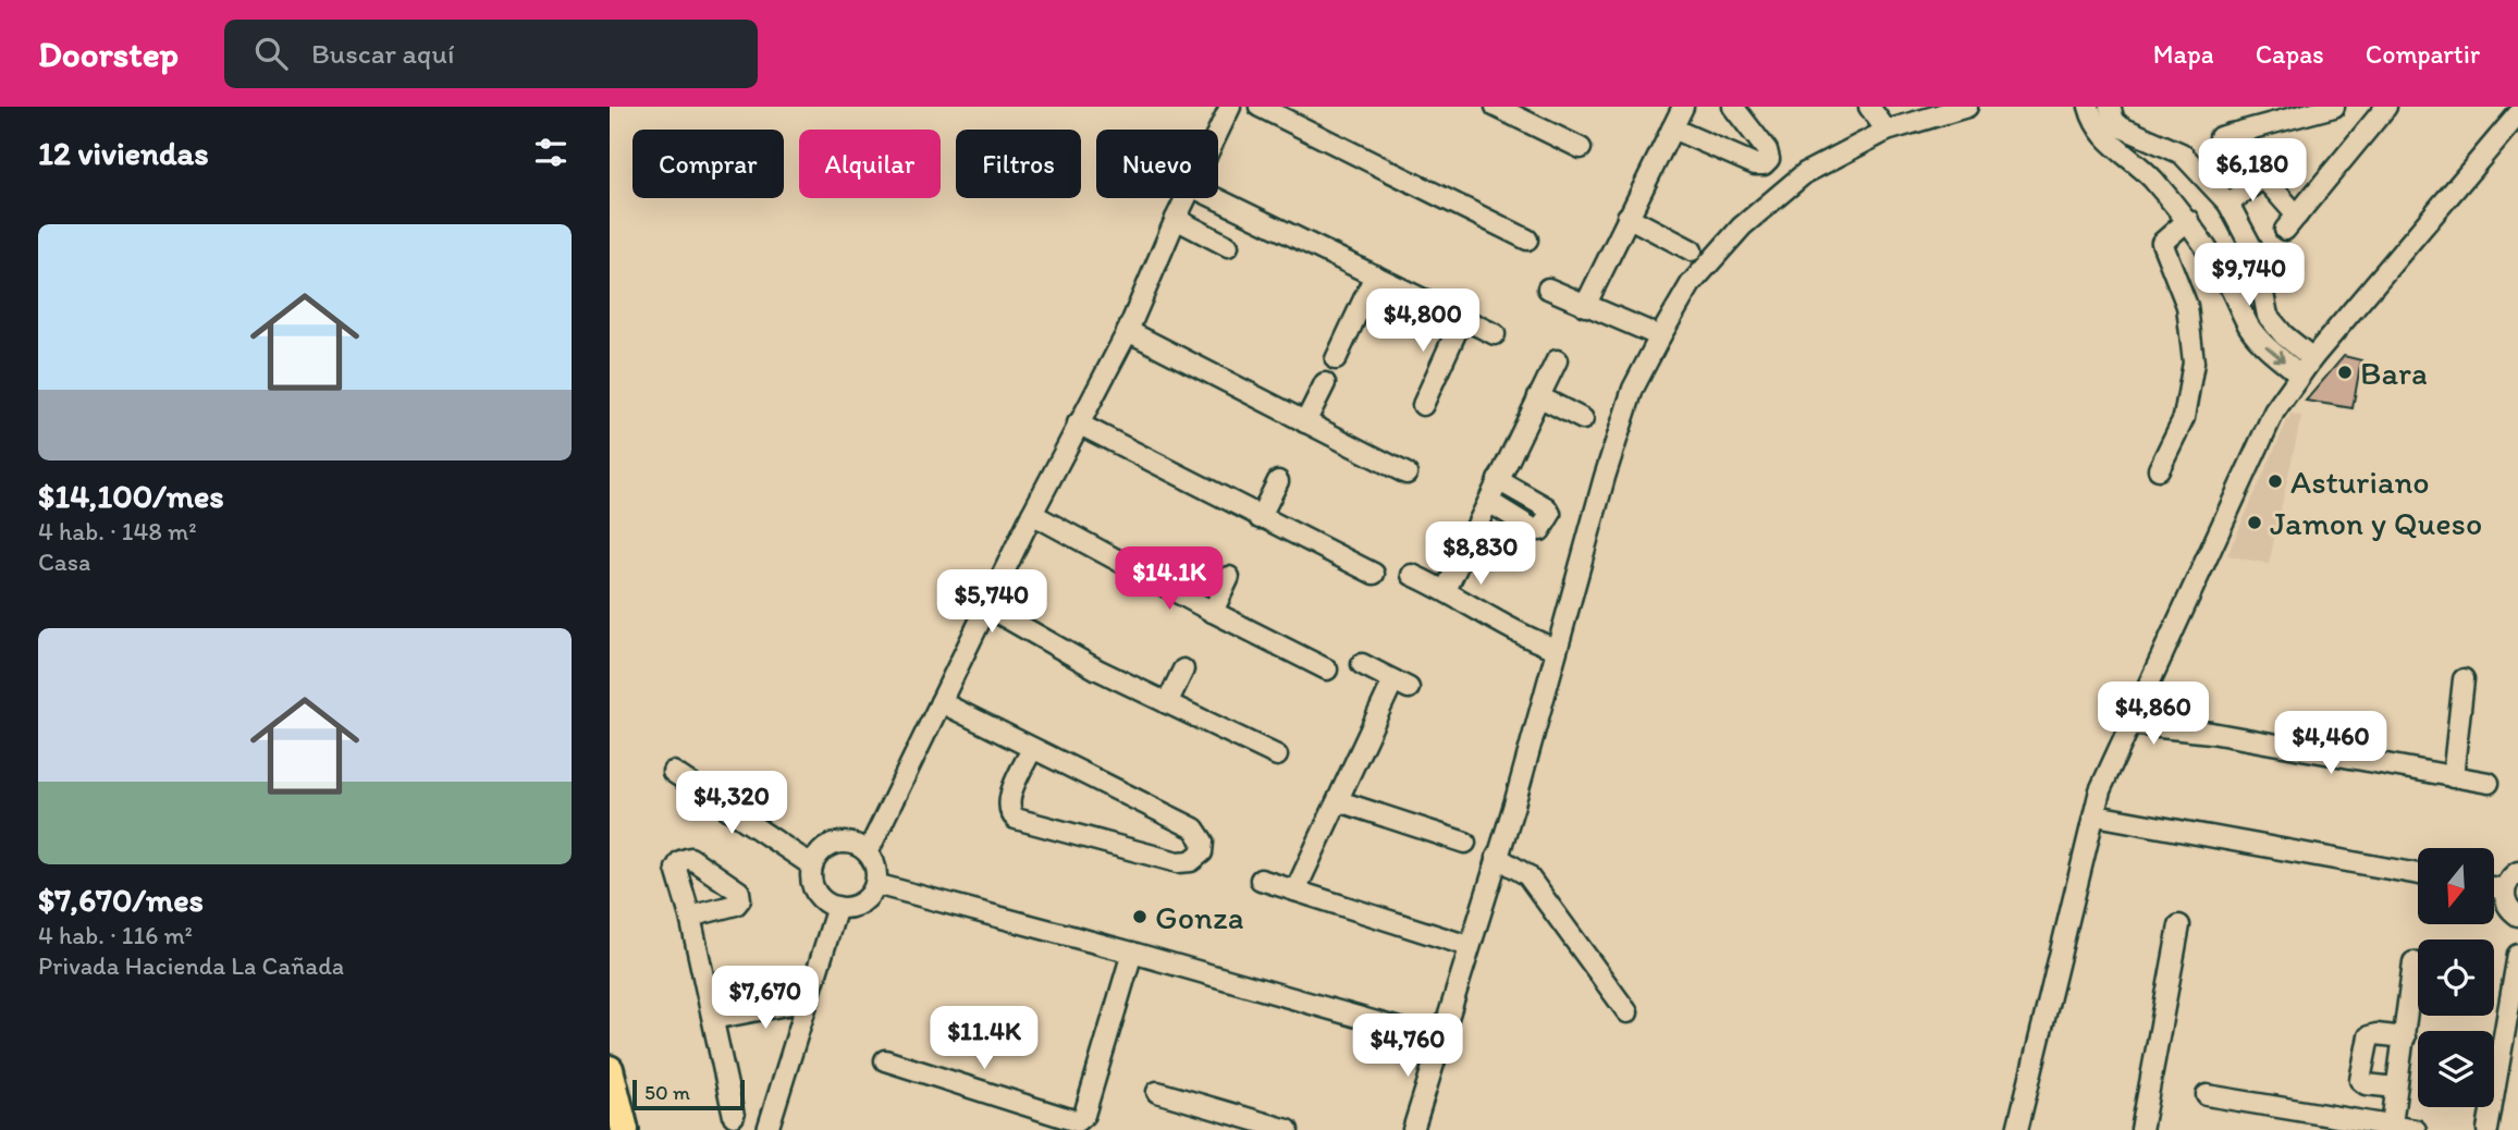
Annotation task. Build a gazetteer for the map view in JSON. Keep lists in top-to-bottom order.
{
  "places": [
    "Bara",
    "Asturiano",
    "Jamon y Queso",
    "Gonza"
  ],
  "scale_bar": "50 m",
  "north": "bottom",
  "page": {
    "header": "Doorstep",
    "search": "Buscar aquí",
    "nav": ["Mapa", "Capas", "Compartir"],
    "heading": "12 viviendas",
    "chip": [
      "Comprar",
      "Alquilar",
      "Filtros",
      "Nuevo"
    ],
    "price": [
      "$6,180",
      "$9,740",
      "$4,800",
      "$8,830",
      "$14.1K",
      "$5,740",
      "$4,860",
      "$4,460",
      "$4,320",
      "$7,670",
      "$11.4K",
      "$4,760"
    ],
    "list": [
      {
        "name": "$14,100/mes",
        "note": "4 hab. · 148 m² · Casa"
      },
      {
        "name": "$7,670/mes",
        "note": "4 hab. · 116 m² · Privada Hacienda La Cañada"
      }
    ],
    "scale": "50 m"
  }
}
